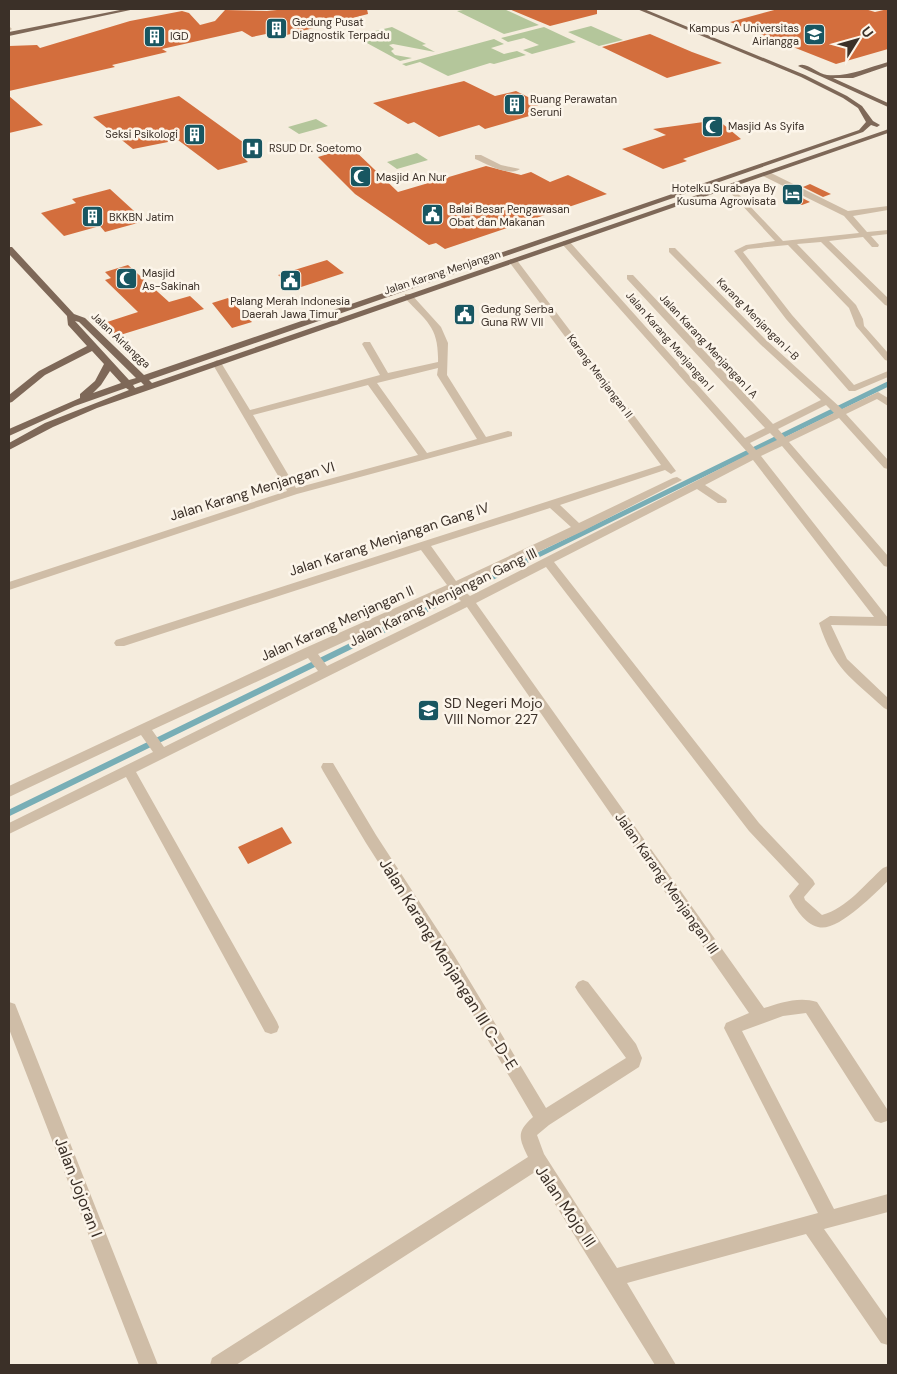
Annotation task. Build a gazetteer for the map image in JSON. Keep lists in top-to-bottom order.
{
  "streets": {
    "main road": ["Jalan Karang Menjangan", "Jalan Airlangga"],
    "street": [
      "Karang Menjangan I-B",
      "Jalan Karang Menjangan I",
      "Jalan Karang Menjangan I A",
      "Karang Menjangan II",
      "Jalan Karang Menjangan VI",
      "Jalan Karang Menjangan Gang IV",
      "Jalan Karang Menjangan Gang III",
      "Jalan Karang Menjangan II",
      "Jalan Karang Menjangan III",
      "Jalan Karang Menjangan III C-D-E",
      "Jalan Jojoran I",
      "Jalan Mojo III"
    ]
  },
  "crossings": [
    ["Jalan Karang Menjangan", "Jalan Airlangga"],
    ["Jalan Karang Menjangan", "Jalan Karang Menjangan I"],
    ["Jalan Karang Menjangan", "Karang Menjangan II"],
    ["Karang Menjangan I-B", "Jalan Karang Menjangan Gang III"],
    ["Jalan Karang Menjangan I", "Jalan Karang Menjangan Gang III"],
    ["Jalan Karang Menjangan I A", "Jalan Karang Menjangan Gang III"],
    ["Karang Menjangan II", "Jalan Karang Menjangan Gang IV"],
    ["Karang Menjangan II", "Jalan Karang Menjangan Gang III"],
    ["Karang Menjangan II", "Jalan Karang Menjangan II"],
    ["Jalan Karang Menjangan Gang IV", "Jalan Karang Menjangan III"],
    ["Jalan Karang Menjangan Gang III", "Jalan Karang Menjangan II"],
    ["Jalan Karang Menjangan Gang III", "Jalan Karang Menjangan III"],
    ["Jalan Karang Menjangan II", "Jalan Karang Menjangan III"]
  ],
  "places": {
    "building": [
      "Gedung Pusat Diagnostik Terpadu",
      "IGD",
      "Ruang Perawatan Seruni",
      "Seksi Psikologi",
      "BKKBN Jatim"
    ],
    "school or university": ["Kampus A Universitas Airlangga", "SD Negeri Mojo VIII Nomor 227"],
    "mosque": ["Masjid As Syifa", "Masjid An Nur", "Masjid As-Sakinah"],
    "hospital": ["RSUD Dr. Soetomo"],
    "hotel": ["Hotelku Surabaya By Kusuma Agrowisata"],
    "public building": ["Balai Besar Pengawasan Obat dan Makanan", "Palang Merah Indonesia Daerah Jawa Timur", "Gedung Serba Guna RW VII"]
  },
  "north": "top right"
}
